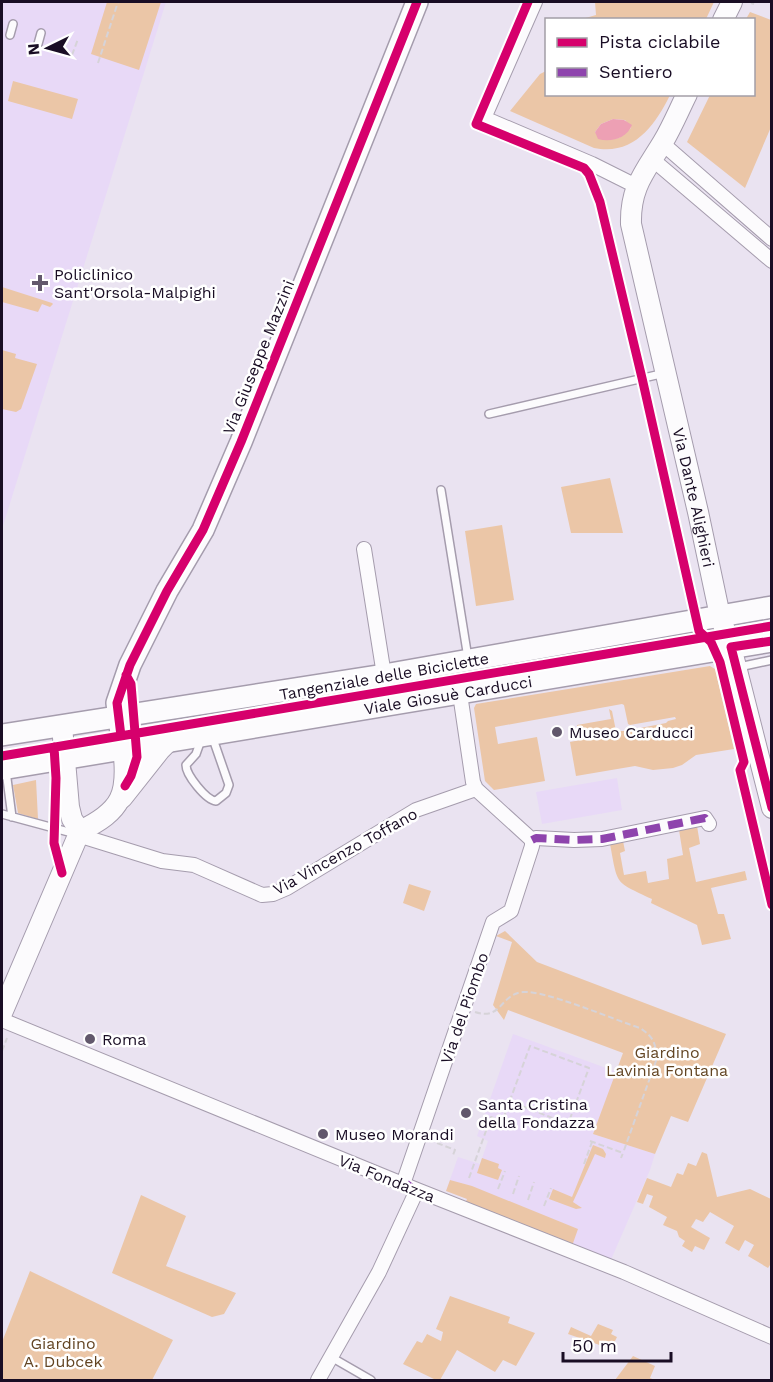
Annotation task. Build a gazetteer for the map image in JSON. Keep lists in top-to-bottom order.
{
  "streets": {
    "main road": ["Via Giuseppe Mazzini", "Viale Giosuè Carducci"],
    "street": [
      "Via Dante Alighieri",
      "Via Vincenzo Toffano",
      "Via del Piombo",
      "Via Fondazza"
    ],
    "cycle path": ["Tangenziale delle Biciclette"]
  },
  "crossings": [
    ["Via Giuseppe Mazzini", "Viale Giosuè Carducci"],
    ["Via Dante Alighieri", "Viale Giosuè Carducci"],
    ["Via del Piombo", "Via Fondazza"]
  ],
  "parks": ["Giardino Lavinia Fontana", "Giardino A. Dubcek"],
  "places": {
    "health": ["Policlinico Sant'Orsola-Malpighi"],
    "other": [
      "Museo Carducci",
      "Roma",
      "Santa Cristina della Fondazza",
      "Museo Morandi"
    ]
  },
  "legend": ["Pista ciclabile", "Sentiero"],
  "scale_bar": "50 m",
  "north": "left"
}
